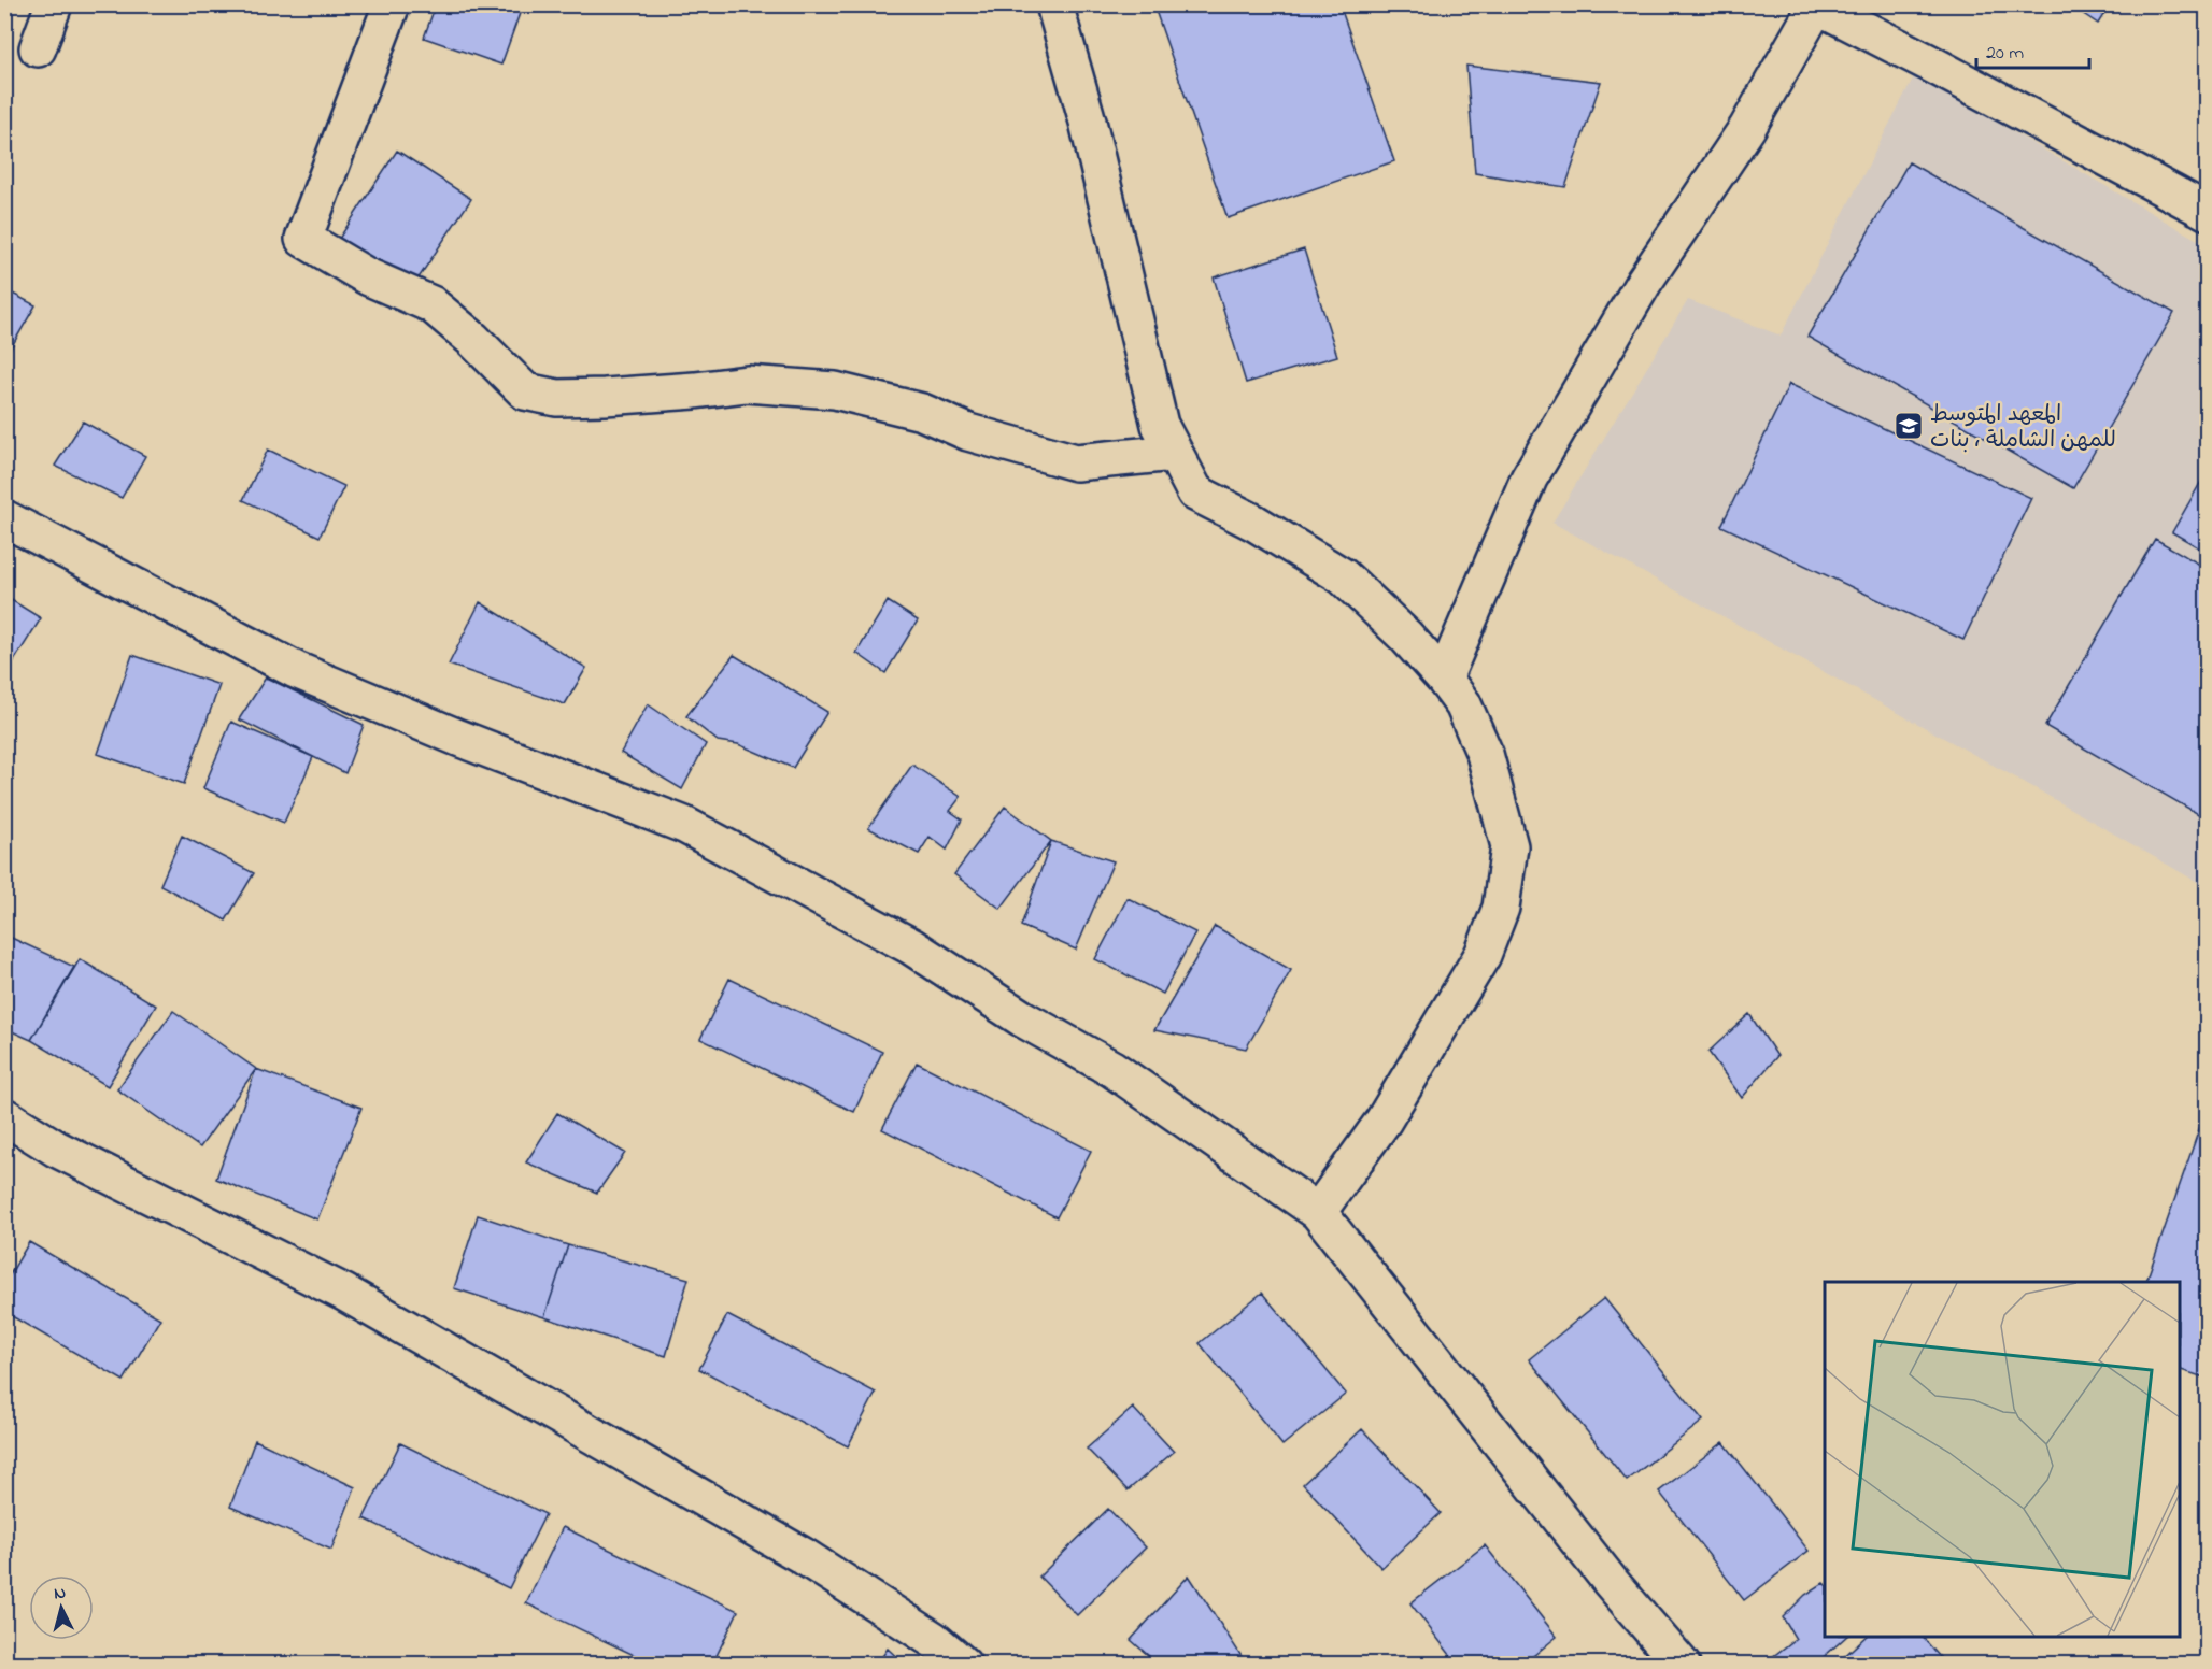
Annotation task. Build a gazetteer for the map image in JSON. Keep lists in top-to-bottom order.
{
  "places": {
    "school or university": ["المعهد المتوسط للمهن الشاملة ، بنات"]
  },
  "scale_bar": "20 m",
  "north": "top"
}
